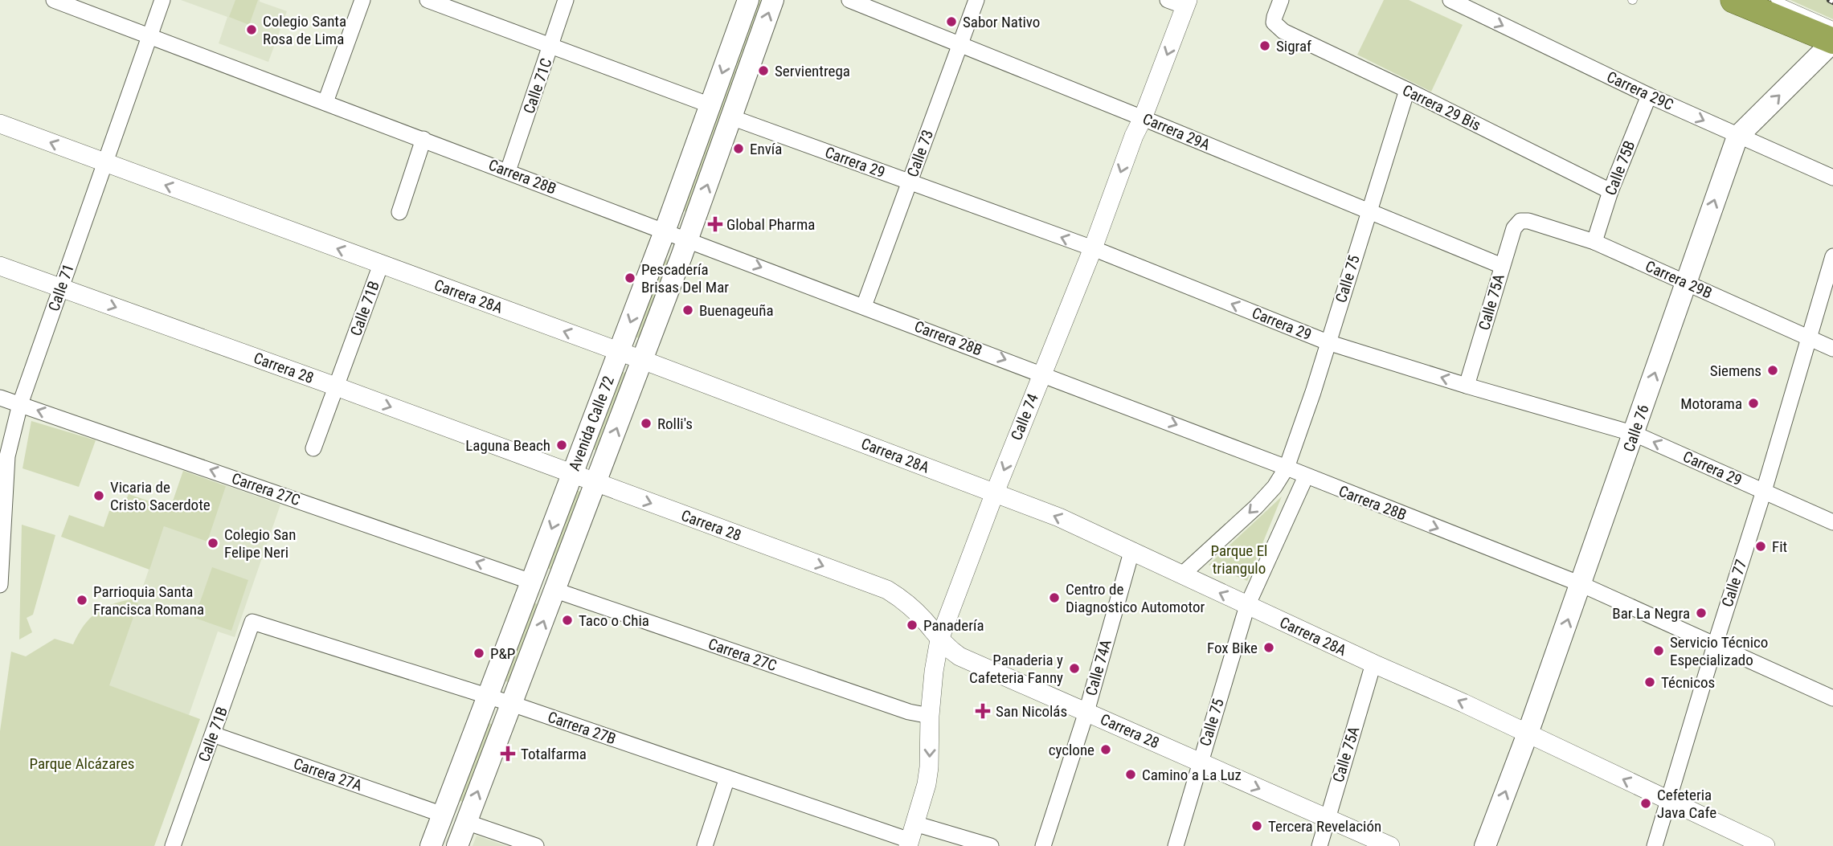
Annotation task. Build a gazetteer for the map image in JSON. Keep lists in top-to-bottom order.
{
  "streets": {
    "main road": ["Avenida Calle 72", "Calle 76"],
    "street": [
      "Calle 71C",
      "Carrera 29C",
      "Carrera 29 Bis",
      "Carrera 29A",
      "Calle 73",
      "Carrera 29",
      "Calle 75B",
      "Carrera 28B",
      "Calle 75",
      "Carrera 29B",
      "Calle 71",
      "Carrera 28A",
      "Calle 75A",
      "Calle 71B",
      "Carrera 28",
      "Calle 74",
      "Carrera 27C",
      "Calle 77",
      "Calle 74A",
      "Carrera 27B",
      "Carrera 27A"
    ]
  },
  "crossings": [
    ["Calle 71C", "Carrera 28B"],
    ["Carrera 29C", "Calle 75B"],
    ["Carrera 29C", "Calle 76"],
    ["Carrera 29 Bis", "Calle 75B"],
    ["Carrera 29 Bis", "Calle 75"],
    ["Carrera 29A", "Calle 73"],
    ["Carrera 29A", "Calle 75"],
    ["Carrera 29A", "Calle 75A"],
    ["Carrera 29A", "Calle 74"],
    ["Calle 73", "Carrera 29"],
    ["Calle 73", "Carrera 28B"],
    ["Carrera 29", "Calle 75"],
    ["Carrera 29", "Calle 75A"],
    ["Carrera 29", "Calle 74"],
    ["Carrera 29", "Avenida Calle 72"],
    ["Carrera 29", "Calle 76"],
    ["Carrera 29", "Calle 77"],
    ["Calle 75B", "Carrera 29B"],
    ["Carrera 28B", "Calle 75"],
    ["Carrera 28B", "Calle 71"],
    ["Carrera 28B", "Calle 74"],
    ["Carrera 28B", "Avenida Calle 72"],
    ["Carrera 28B", "Calle 76"],
    ["Carrera 28B", "Calle 77"],
    ["Calle 75", "Carrera 28A"],
    ["Calle 75", "Carrera 28"],
    ["Carrera 29B", "Calle 75A"],
    ["Carrera 29B", "Calle 76"],
    ["Carrera 29B", "Calle 77"],
    ["Calle 71", "Carrera 28A"],
    ["Calle 71", "Carrera 28"],
    ["Calle 71", "Carrera 27C"],
    ["Carrera 28A", "Calle 75A"],
    ["Carrera 28A", "Calle 71B"],
    ["Carrera 28A", "Calle 74"],
    ["Carrera 28A", "Avenida Calle 72"],
    ["Carrera 28A", "Calle 76"],
    ["Carrera 28A", "Calle 77"],
    ["Carrera 28A", "Calle 74A"],
    ["Calle 75A", "Carrera 28"],
    ["Calle 71B", "Carrera 28"],
    ["Calle 71B", "Carrera 27B"],
    ["Calle 71B", "Carrera 27A"],
    ["Carrera 28", "Calle 74"],
    ["Carrera 28", "Avenida Calle 72"],
    ["Carrera 28", "Calle 74A"],
    ["Calle 74", "Carrera 27C"],
    ["Calle 74", "Carrera 27B"],
    ["Avenida Calle 72", "Carrera 27C"],
    ["Avenida Calle 72", "Carrera 27B"],
    ["Avenida Calle 72", "Carrera 27A"]
  ],
  "one_way": [
    "Carrera 29C",
    "Carrera 29",
    "Carrera 28B",
    "Carrera 28A",
    "Carrera 28",
    "Calle 74",
    "Calle 76",
    "Carrera 27C"
  ],
  "parks": ["Parque El triangulo", "Parque Alcázares"],
  "places": {
    "other": [
      "Sabor Nativo",
      "Colegio Santa Rosa de Lima",
      "Sigraf",
      "Servientrega",
      "Envía",
      "Pescadería Brisas Del Mar",
      "Buenageuña",
      "Siemens",
      "Motorama",
      "Rolli's",
      "Laguna Beach",
      "Vicaria de Cristo Sacerdote",
      "Colegio San Felipe Neri",
      "Fit",
      "Centro de Diagnostico Automotor",
      "Parrioquia Santa Francisca Romana",
      "Bar La Negra",
      "Taco o Chia",
      "Panadería",
      "Fox Bike",
      "Servicio Técnico Especializado",
      "P&P",
      "Panaderia y Cafeteria Fanny",
      "Técnicos",
      "cyclone",
      "Camino a La Luz",
      "Cefeteria Java Cafe",
      "Tercera Revelación"
    ],
    "health": ["Global Pharma", "San Nicolás", "Totalfarma"]
  }
}
